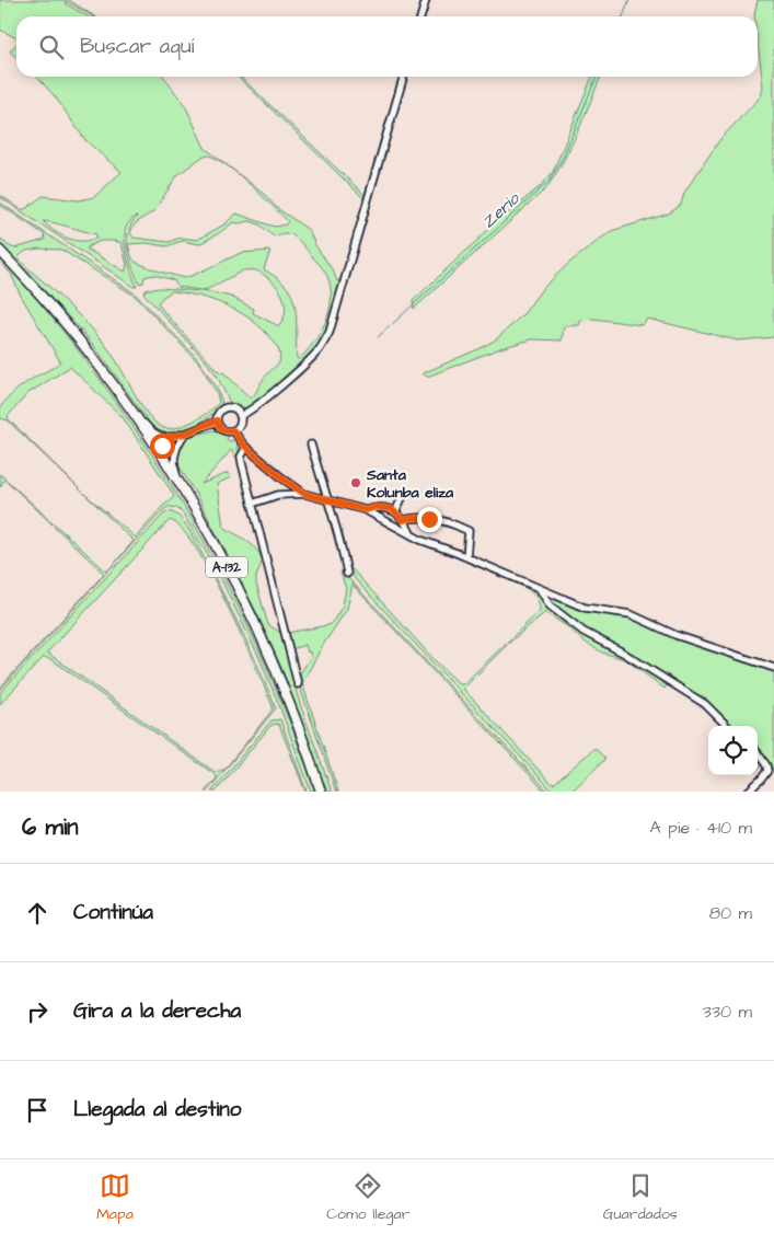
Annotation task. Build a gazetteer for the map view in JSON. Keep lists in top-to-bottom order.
{
  "streets": {
    "main road": ["A-132"]
  },
  "water": ["Zerio"],
  "places": ["Santa Kolunba eliza"],
  "page": {
    "search": "Buscar aquí",
    "heading": ["6 min", "A pie · 410 m"],
    "list": [
      ["Continúa", "80 m"],
      ["Gira a la derecha", "330 m"],
      "Llegada al destino"
    ],
    "nav": ["Mapa", "Cómo llegar", "Guardados"]
  }
}
